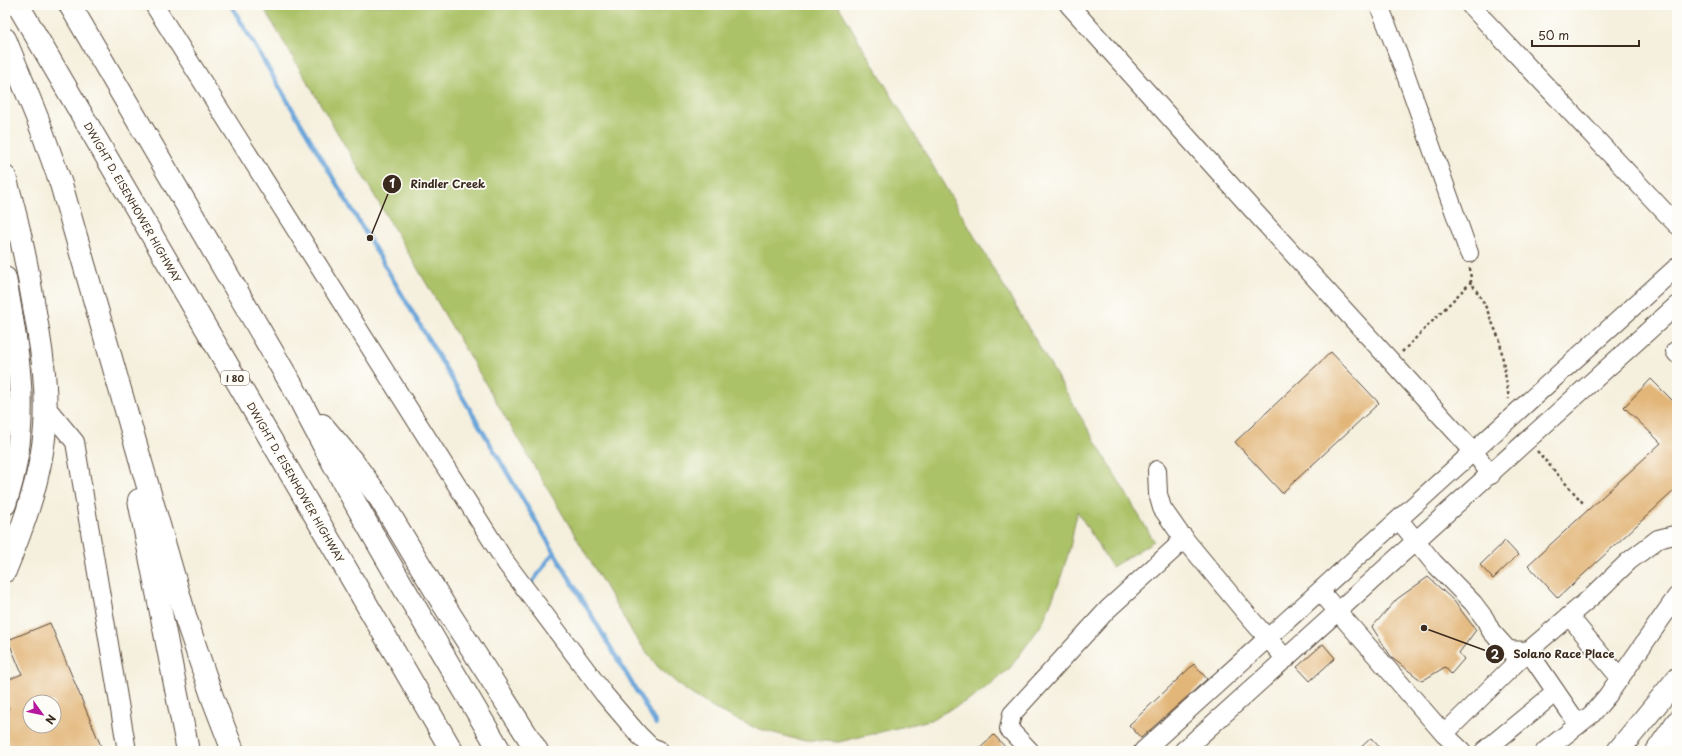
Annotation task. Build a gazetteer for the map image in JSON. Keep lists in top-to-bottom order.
{
  "streets": {
    "main road": ["DWIGHT D. EISENHOWER HIGHWAY", "I 80"]
  },
  "places": ["Rindler Creek", "Solano Race Place"],
  "scale_bar": "50 m",
  "north": "bottom right"
}
